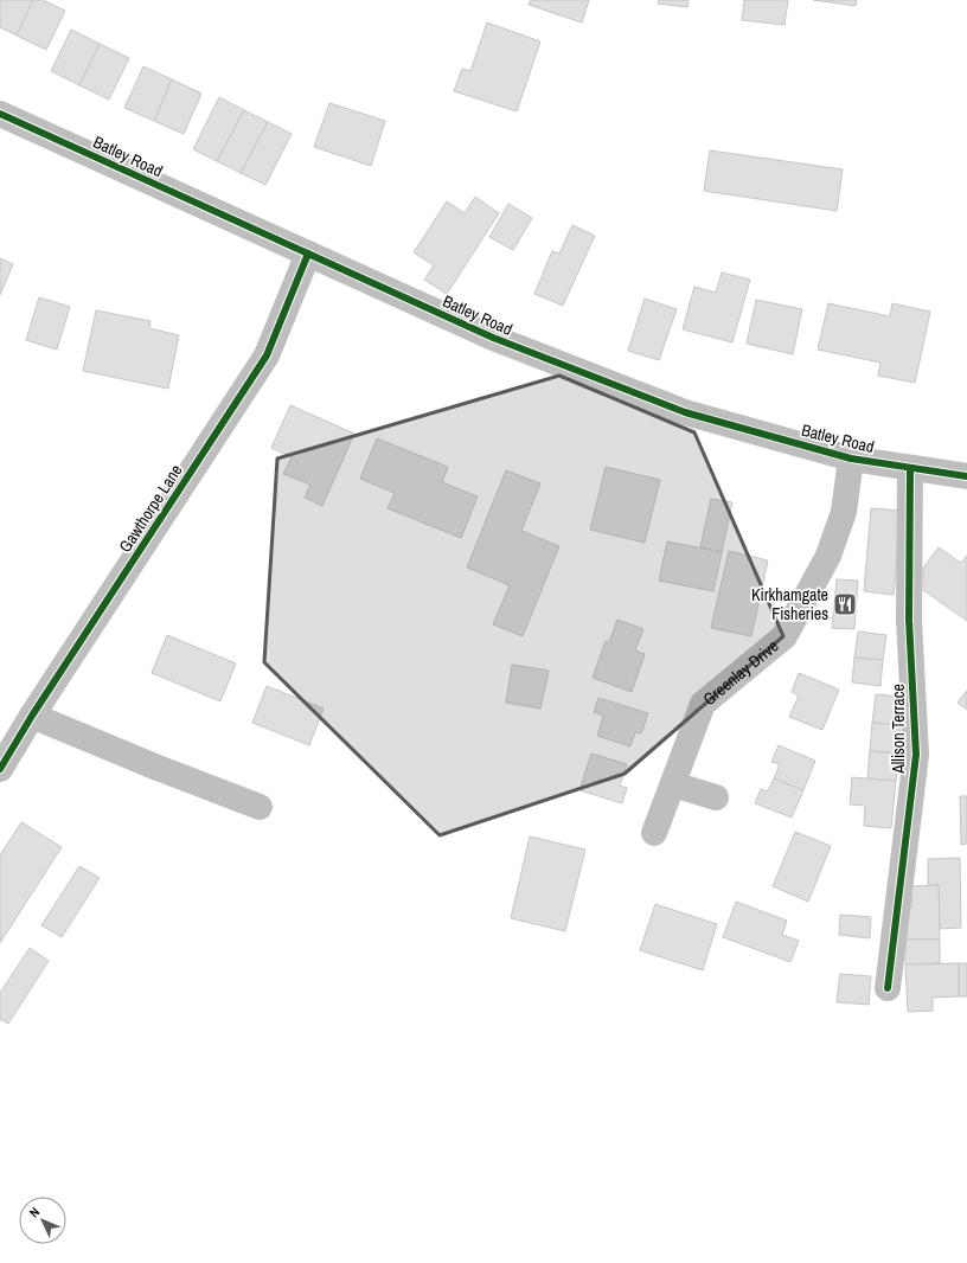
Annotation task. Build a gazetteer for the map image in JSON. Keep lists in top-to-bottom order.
{
  "streets": {
    "street": [
      "Batley Road",
      "Gawthorpe Lane",
      "Greenlay Drive",
      "Allison Terrace"
    ]
  },
  "crossings": [
    ["Batley Road", "Gawthorpe Lane"],
    ["Batley Road", "Greenlay Drive"],
    ["Batley Road", "Allison Terrace"]
  ],
  "places": {
    "restaurant": ["Kirkhamgate Fisheries"]
  },
  "north": "top left"
}
